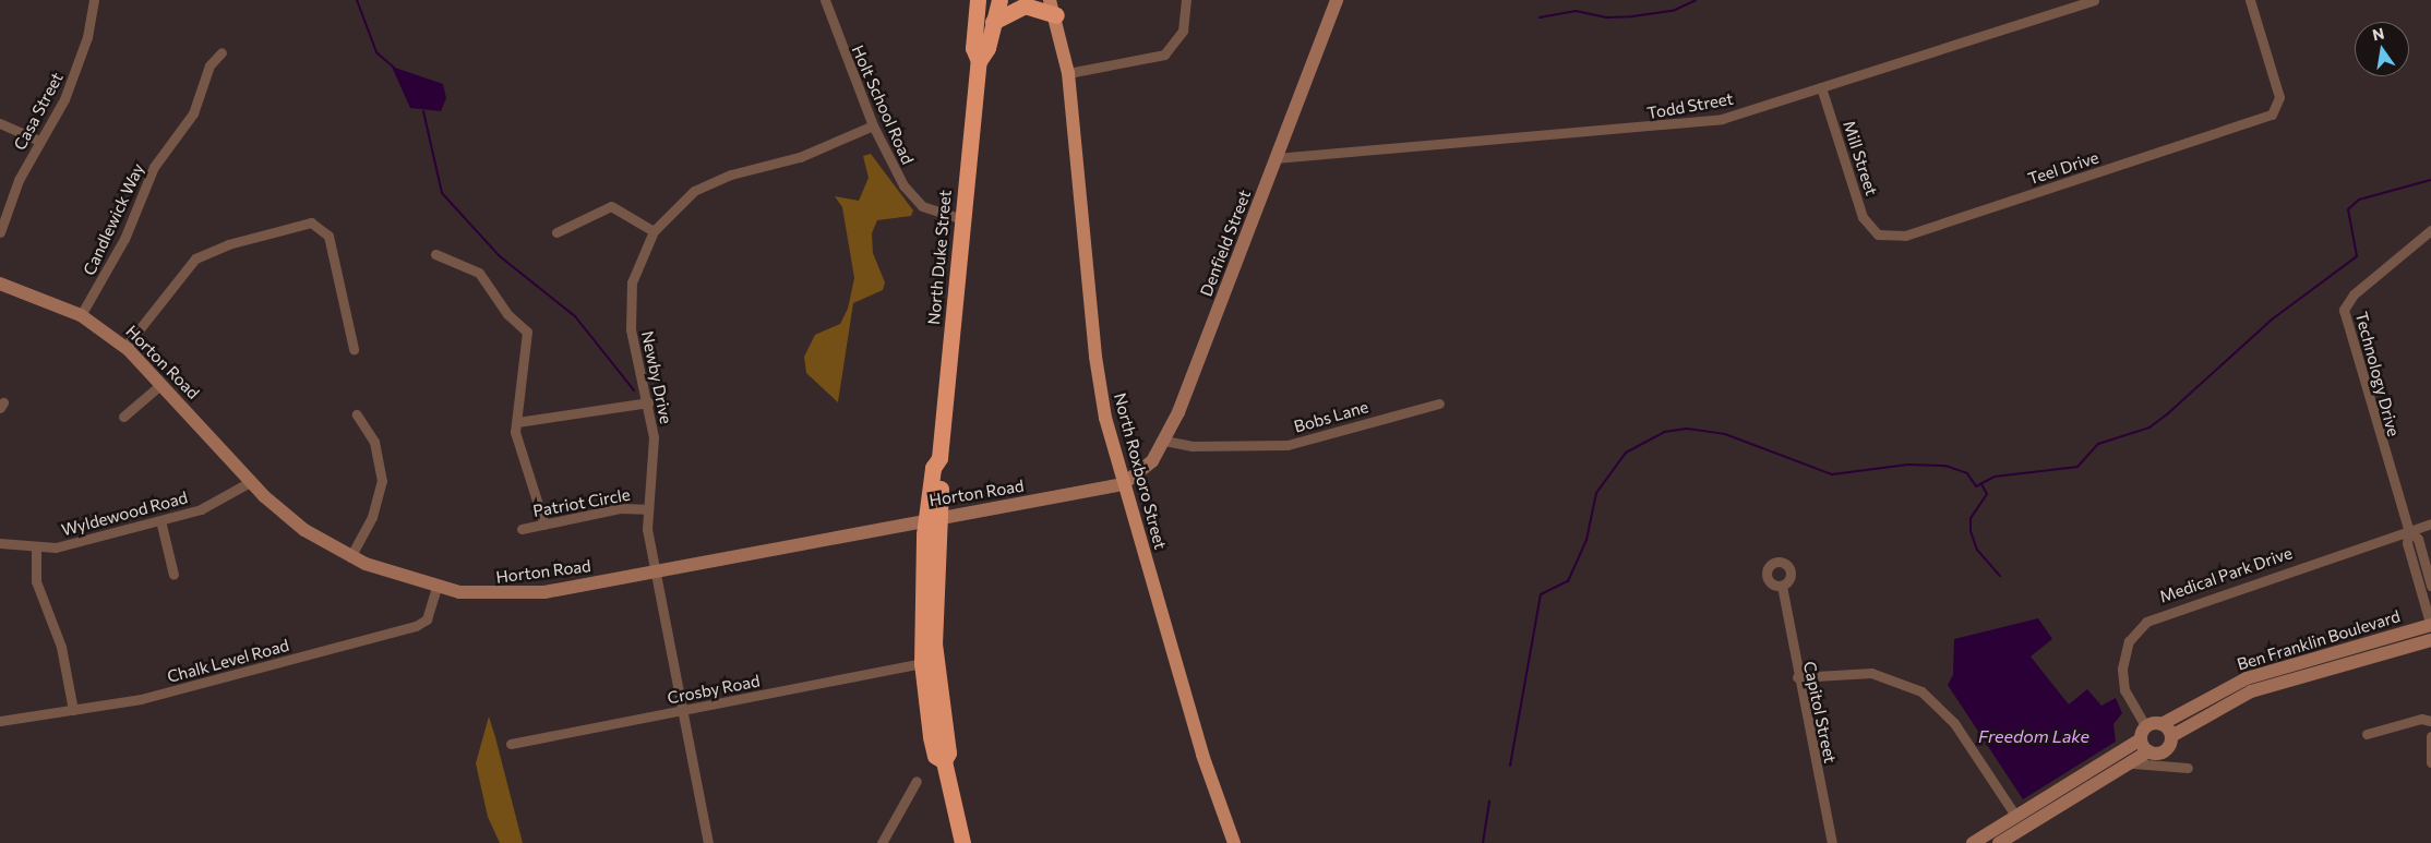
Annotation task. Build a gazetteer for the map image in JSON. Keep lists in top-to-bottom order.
{
  "streets": {
    "highway": ["North Duke Street"],
    "main road": ["North Roxboro Street"],
    "street": [
      "Holt School Road",
      "Todd Street",
      "Casa Street",
      "Mill Street",
      "Teel Drive",
      "Candlewick Way",
      "Denfield Street",
      "Horton Road",
      "Technology Drive",
      "Newby Drive",
      "Bobs Lane",
      "Patriot Circle",
      "Wyldewood Road",
      "Medical Park Drive",
      "Ben Franklin Boulevard",
      "Chalk Level Road",
      "Crosby Road",
      "Capitol Street"
    ]
  },
  "crossings": [
    ["Holt School Road", "North Duke Street"],
    ["Holt School Road", "Newby Drive"],
    ["Todd Street", "Mill Street"],
    ["Todd Street", "Denfield Street"],
    ["Mill Street", "Teel Drive"],
    ["Candlewick Way", "Horton Road"],
    ["Denfield Street", "Horton Road"],
    ["Denfield Street", "Bobs Lane"],
    ["Denfield Street", "North Roxboro Street"],
    ["North Duke Street", "Horton Road"],
    ["North Duke Street", "Crosby Road"],
    ["Horton Road", "Newby Drive"],
    ["Horton Road", "North Roxboro Street"],
    ["Horton Road", "Wyldewood Road"],
    ["Horton Road", "Chalk Level Road"],
    ["Technology Drive", "Medical Park Drive"],
    ["Technology Drive", "Ben Franklin Boulevard"],
    ["Newby Drive", "Patriot Circle"],
    ["Newby Drive", "Crosby Road"],
    ["Medical Park Drive", "Ben Franklin Boulevard"]
  ],
  "water": ["Freedom Lake"],
  "north": "top"
}
